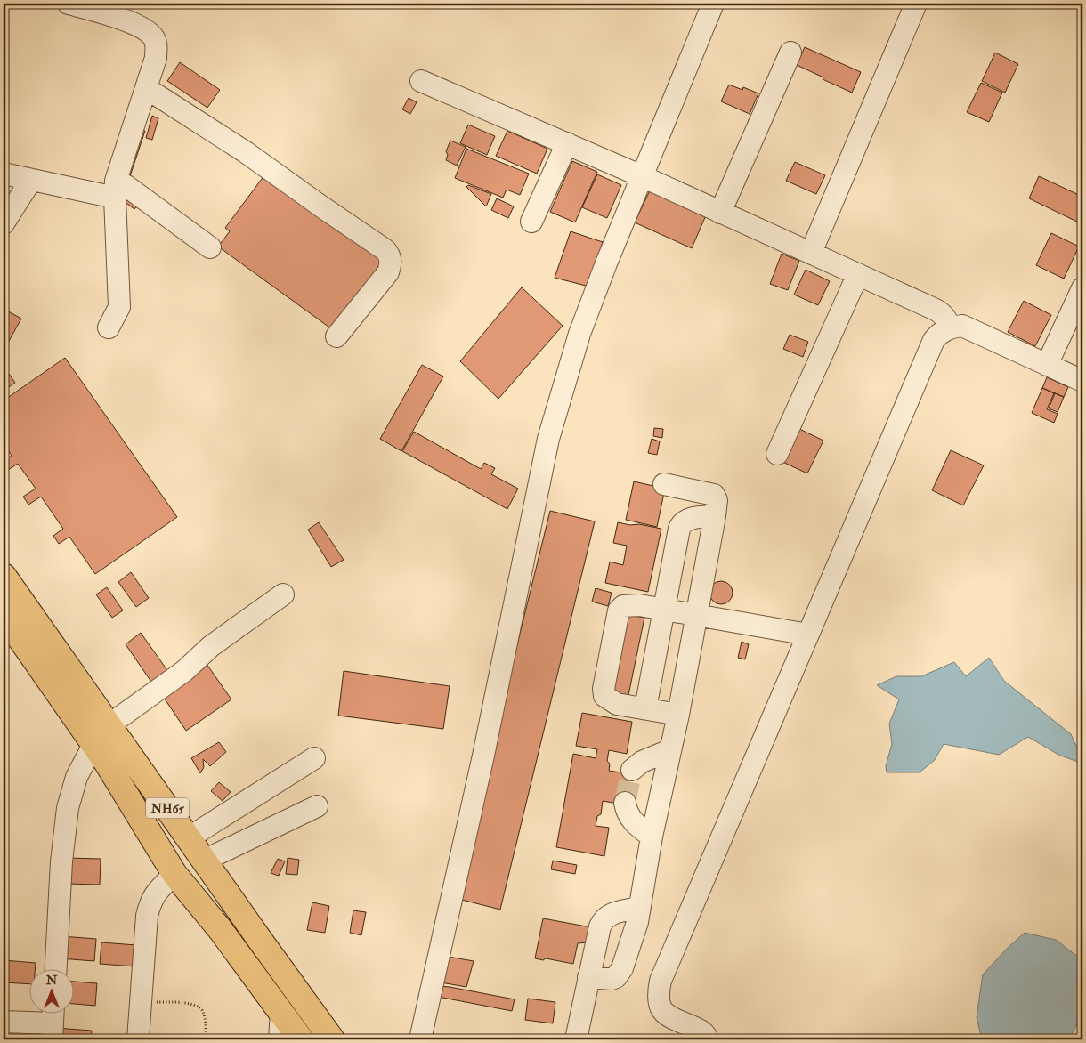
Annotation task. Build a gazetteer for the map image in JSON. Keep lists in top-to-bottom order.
{
  "streets": {
    "highway": ["NH65"]
  },
  "north": "top"
}
